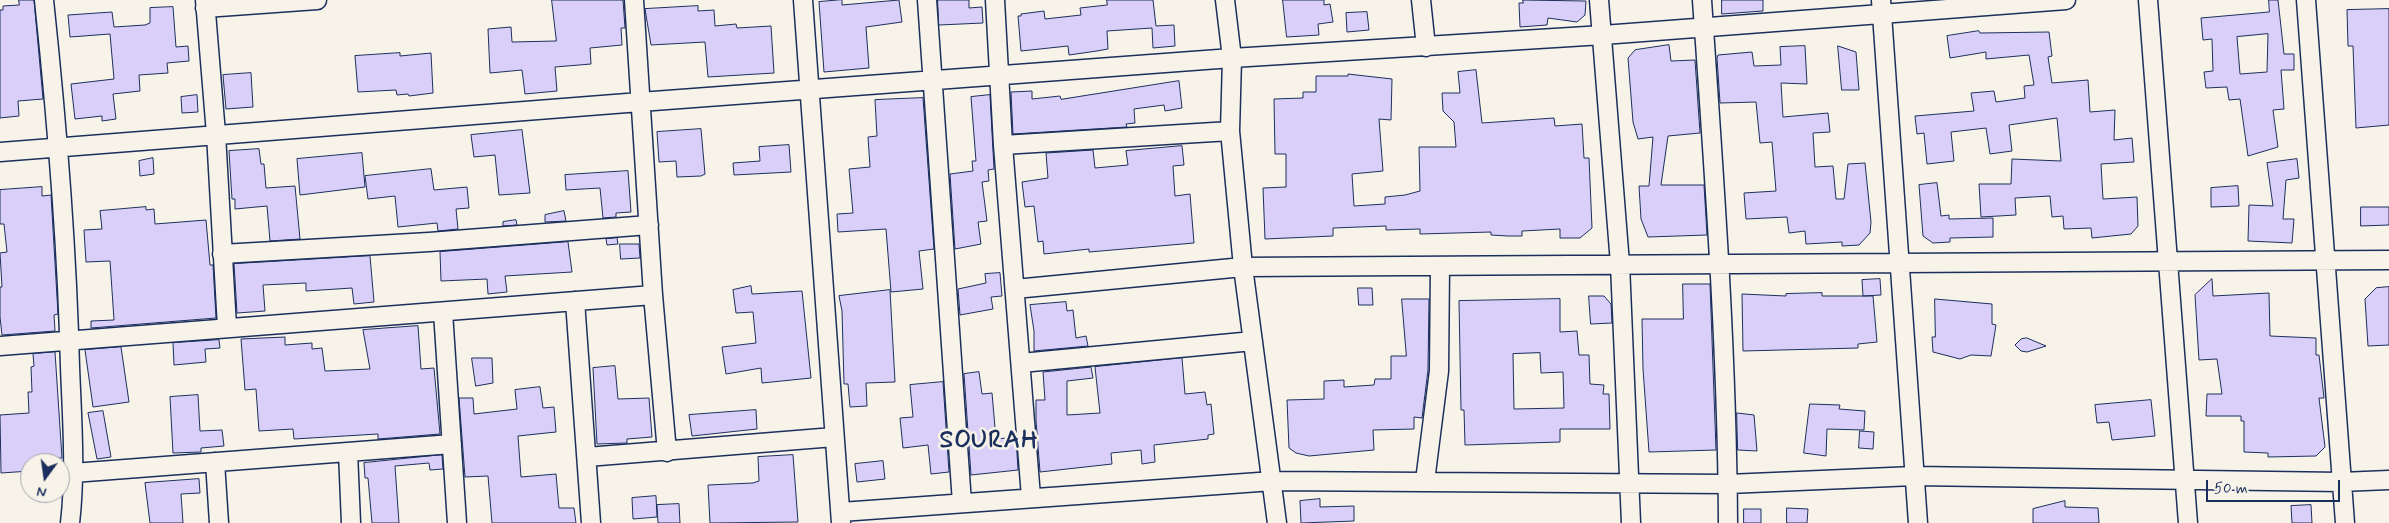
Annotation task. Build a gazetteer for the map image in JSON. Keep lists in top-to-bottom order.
{
  "districts": ["SOURAH"],
  "scale_bar": "50 m",
  "north": "bottom"
}
